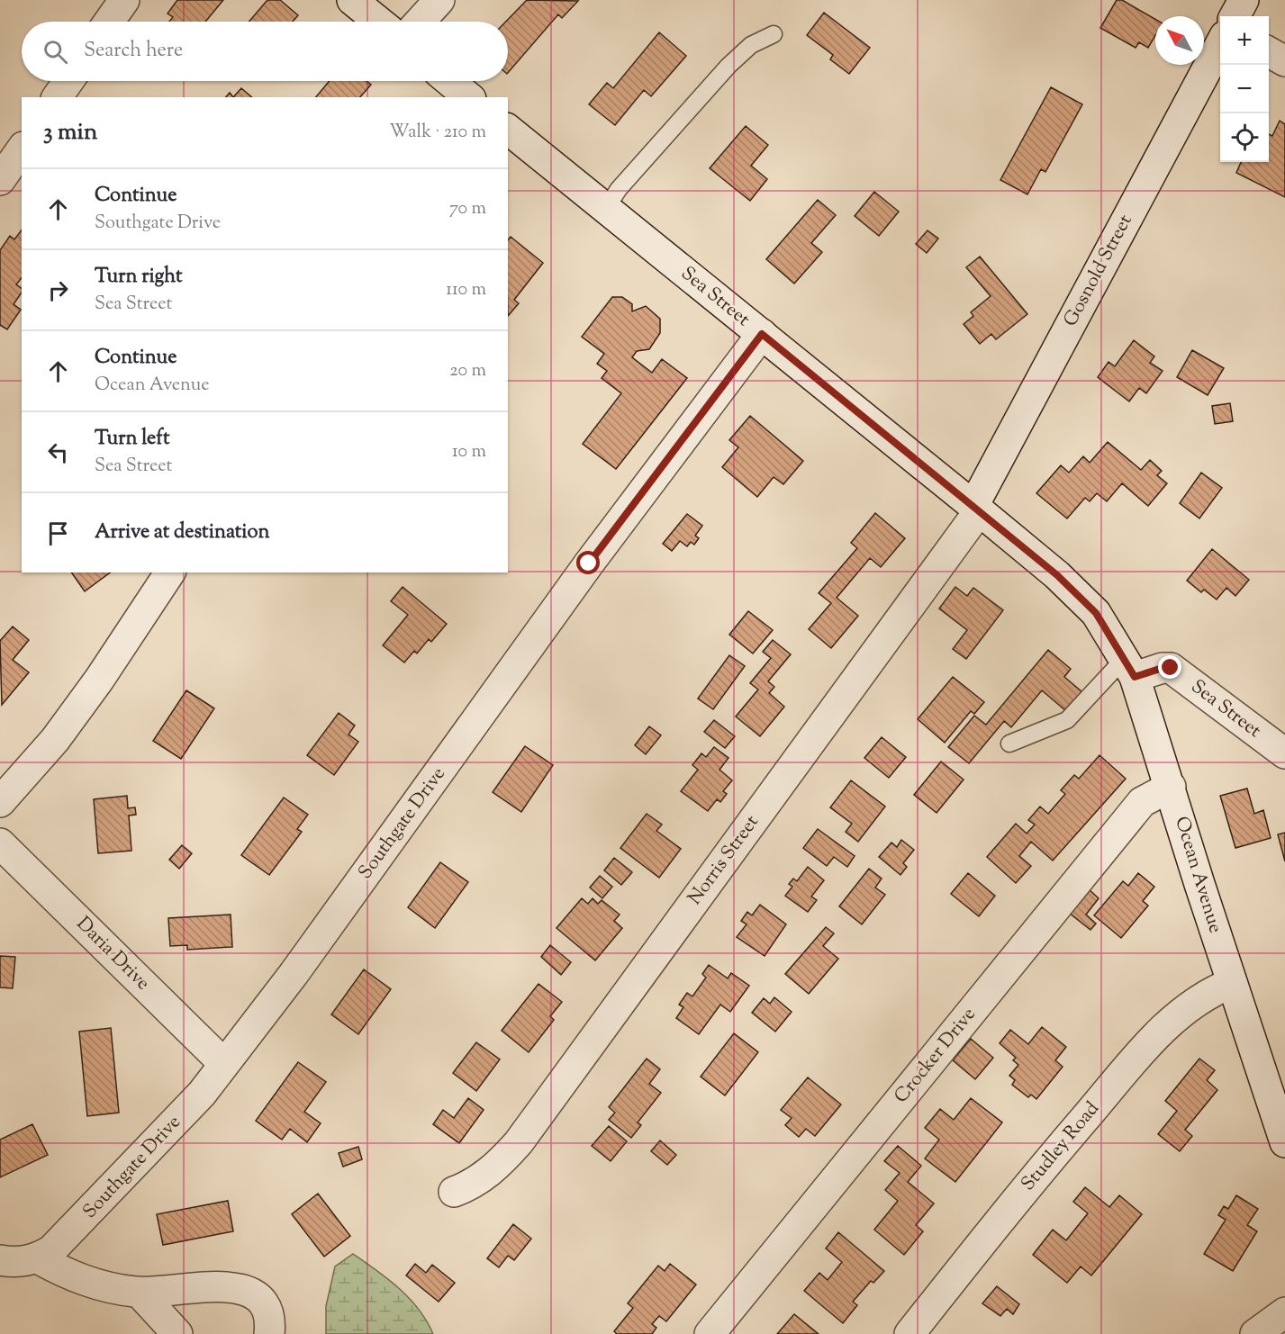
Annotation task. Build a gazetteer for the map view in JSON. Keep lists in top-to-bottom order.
{
  "streets": {
    "street": [
      "Gosnold Street",
      "Sea Street",
      "Southgate Drive",
      "Norris Street",
      "Ocean Avenue",
      "Daria Drive",
      "Crocker Drive",
      "Studley Road"
    ]
  },
  "crossings": [
    ["Gosnold Street", "Sea Street"],
    ["Gosnold Street", "Norris Street"],
    ["Sea Street", "Southgate Drive"],
    ["Sea Street", "Norris Street"],
    ["Sea Street", "Ocean Avenue"],
    ["Southgate Drive", "Daria Drive"],
    ["Ocean Avenue", "Crocker Drive"],
    ["Ocean Avenue", "Studley Road"]
  ],
  "north": "top left",
  "page": {
    "map_buttons": ["+", "−"],
    "search": "Search here",
    "heading": ["3 min", "Walk · 210 m"],
    "list": [
      ["Continue", "Southgate Drive", "70 m"],
      ["Turn right", "Sea Street", "110 m"],
      ["Continue", "Ocean Avenue", "20 m"],
      ["Turn left", "Sea Street", "10 m"],
      "Arrive at destination"
    ]
  }
}
